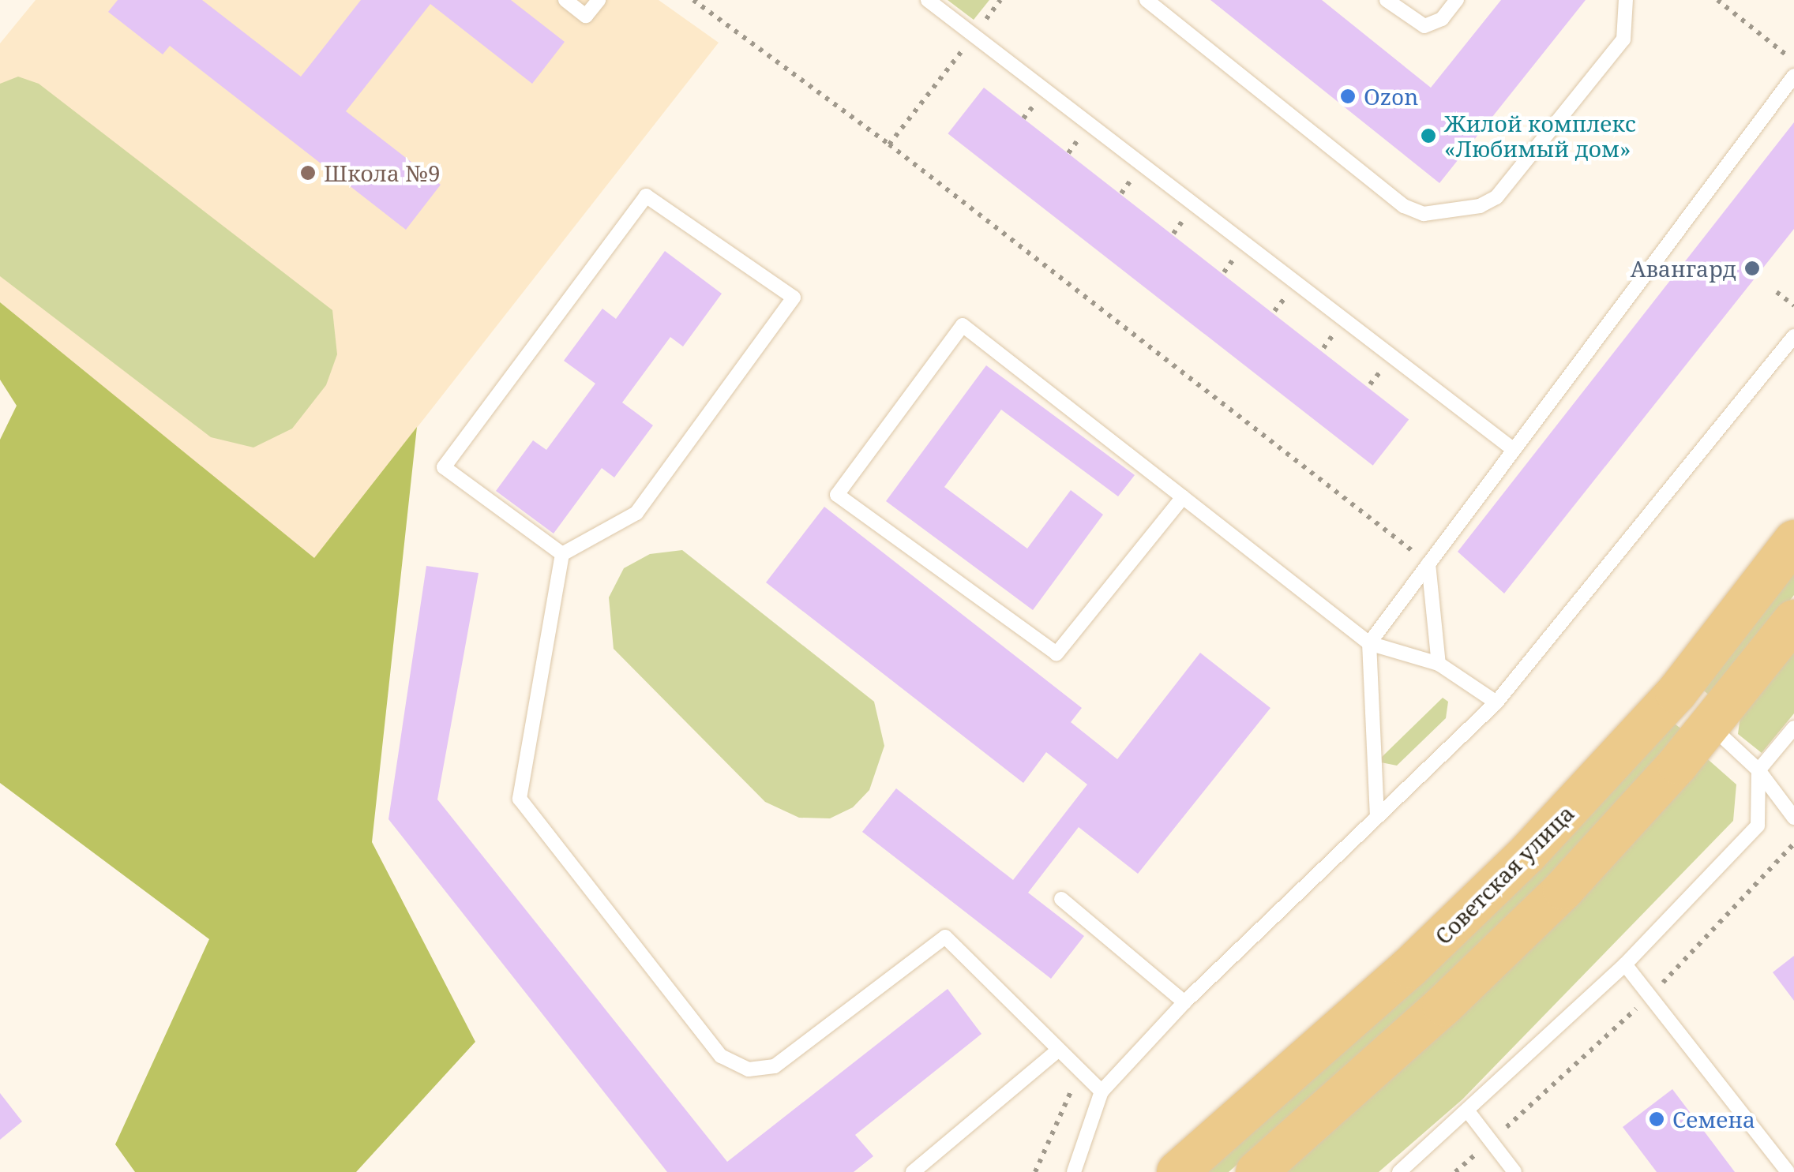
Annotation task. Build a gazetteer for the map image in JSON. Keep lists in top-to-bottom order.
{
  "streets": {
    "main road": ["Советская улица"]
  },
  "places": [
    "Ozon",
    "Жилой комплекс «Любимый дом»",
    "Школа №9",
    "Авангард",
    "Семена"
  ]
}
